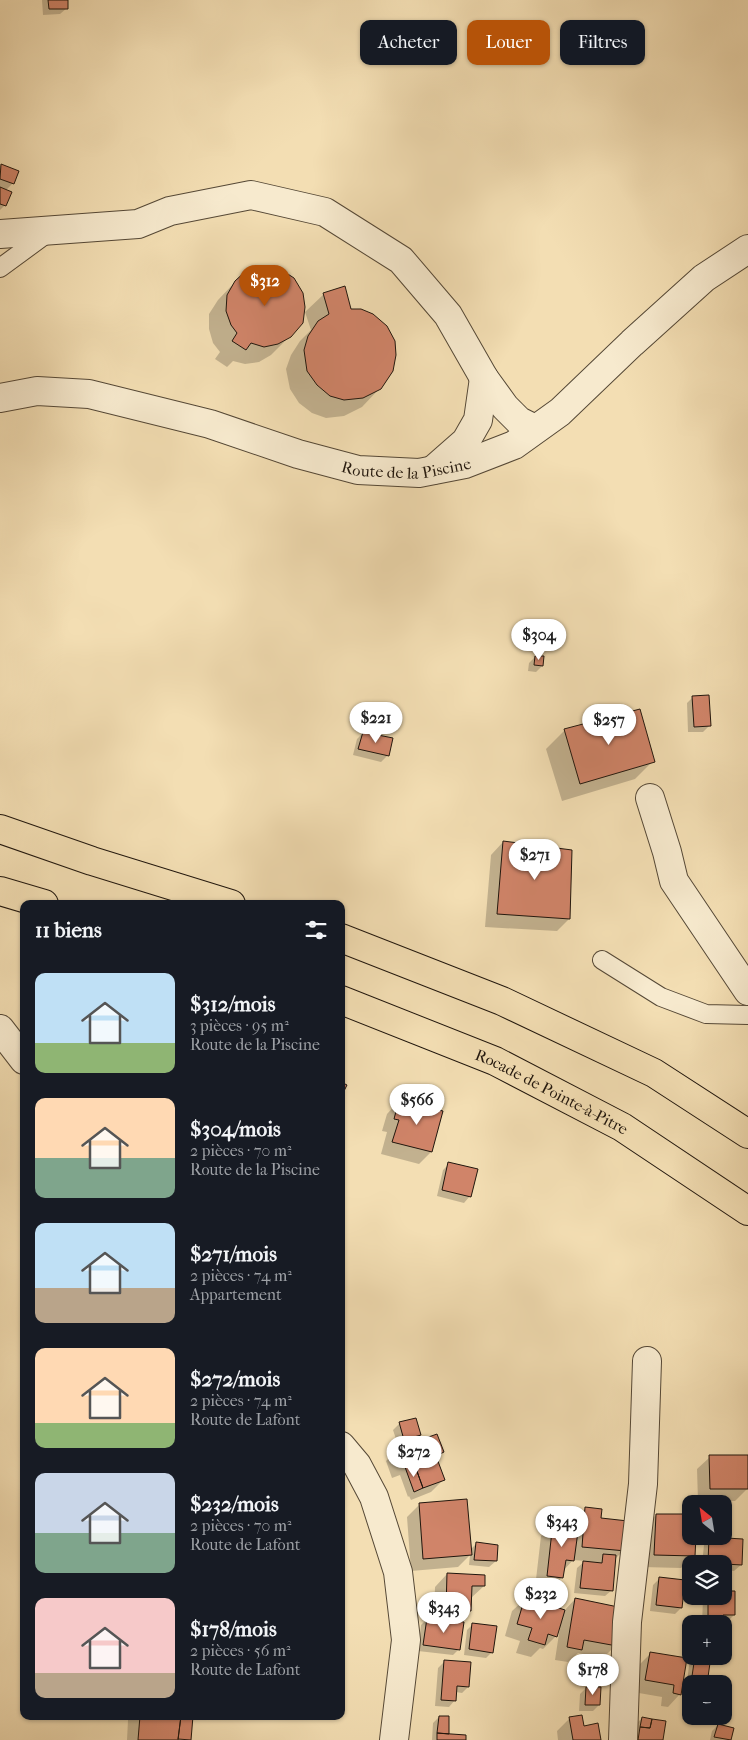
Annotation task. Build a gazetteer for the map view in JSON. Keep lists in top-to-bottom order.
{
  "streets": {
    "highway": ["Rocade de Pointe-à-Pitre"],
    "street": ["Route de la Piscine"]
  },
  "north": "top left",
  "page": {
    "chip": ["Acheter", "Louer", "Filtres"],
    "price": [
      "$312",
      "$304",
      "$221",
      "$257",
      "$271",
      "$566",
      "$272",
      "$343",
      "$232",
      "$343",
      "$178"
    ],
    "heading": "11 biens",
    "list": [
      {
        "name": "$312/mois",
        "note": "3 pièces · 95 m² · Route de la Piscine"
      },
      {
        "name": "$304/mois",
        "note": "2 pièces · 70 m² · Route de la Piscine"
      },
      {
        "name": "$271/mois",
        "note": "2 pièces · 74 m² · Appartement"
      },
      {
        "name": "$272/mois",
        "note": "2 pièces · 74 m² · Route de Lafont"
      },
      {
        "name": "$232/mois",
        "note": "2 pièces · 70 m² · Route de Lafont"
      },
      {
        "name": "$178/mois",
        "note": "2 pièces · 56 m² · Route de Lafont"
      }
    ],
    "map_buttons": ["+", "−"]
  }
}
